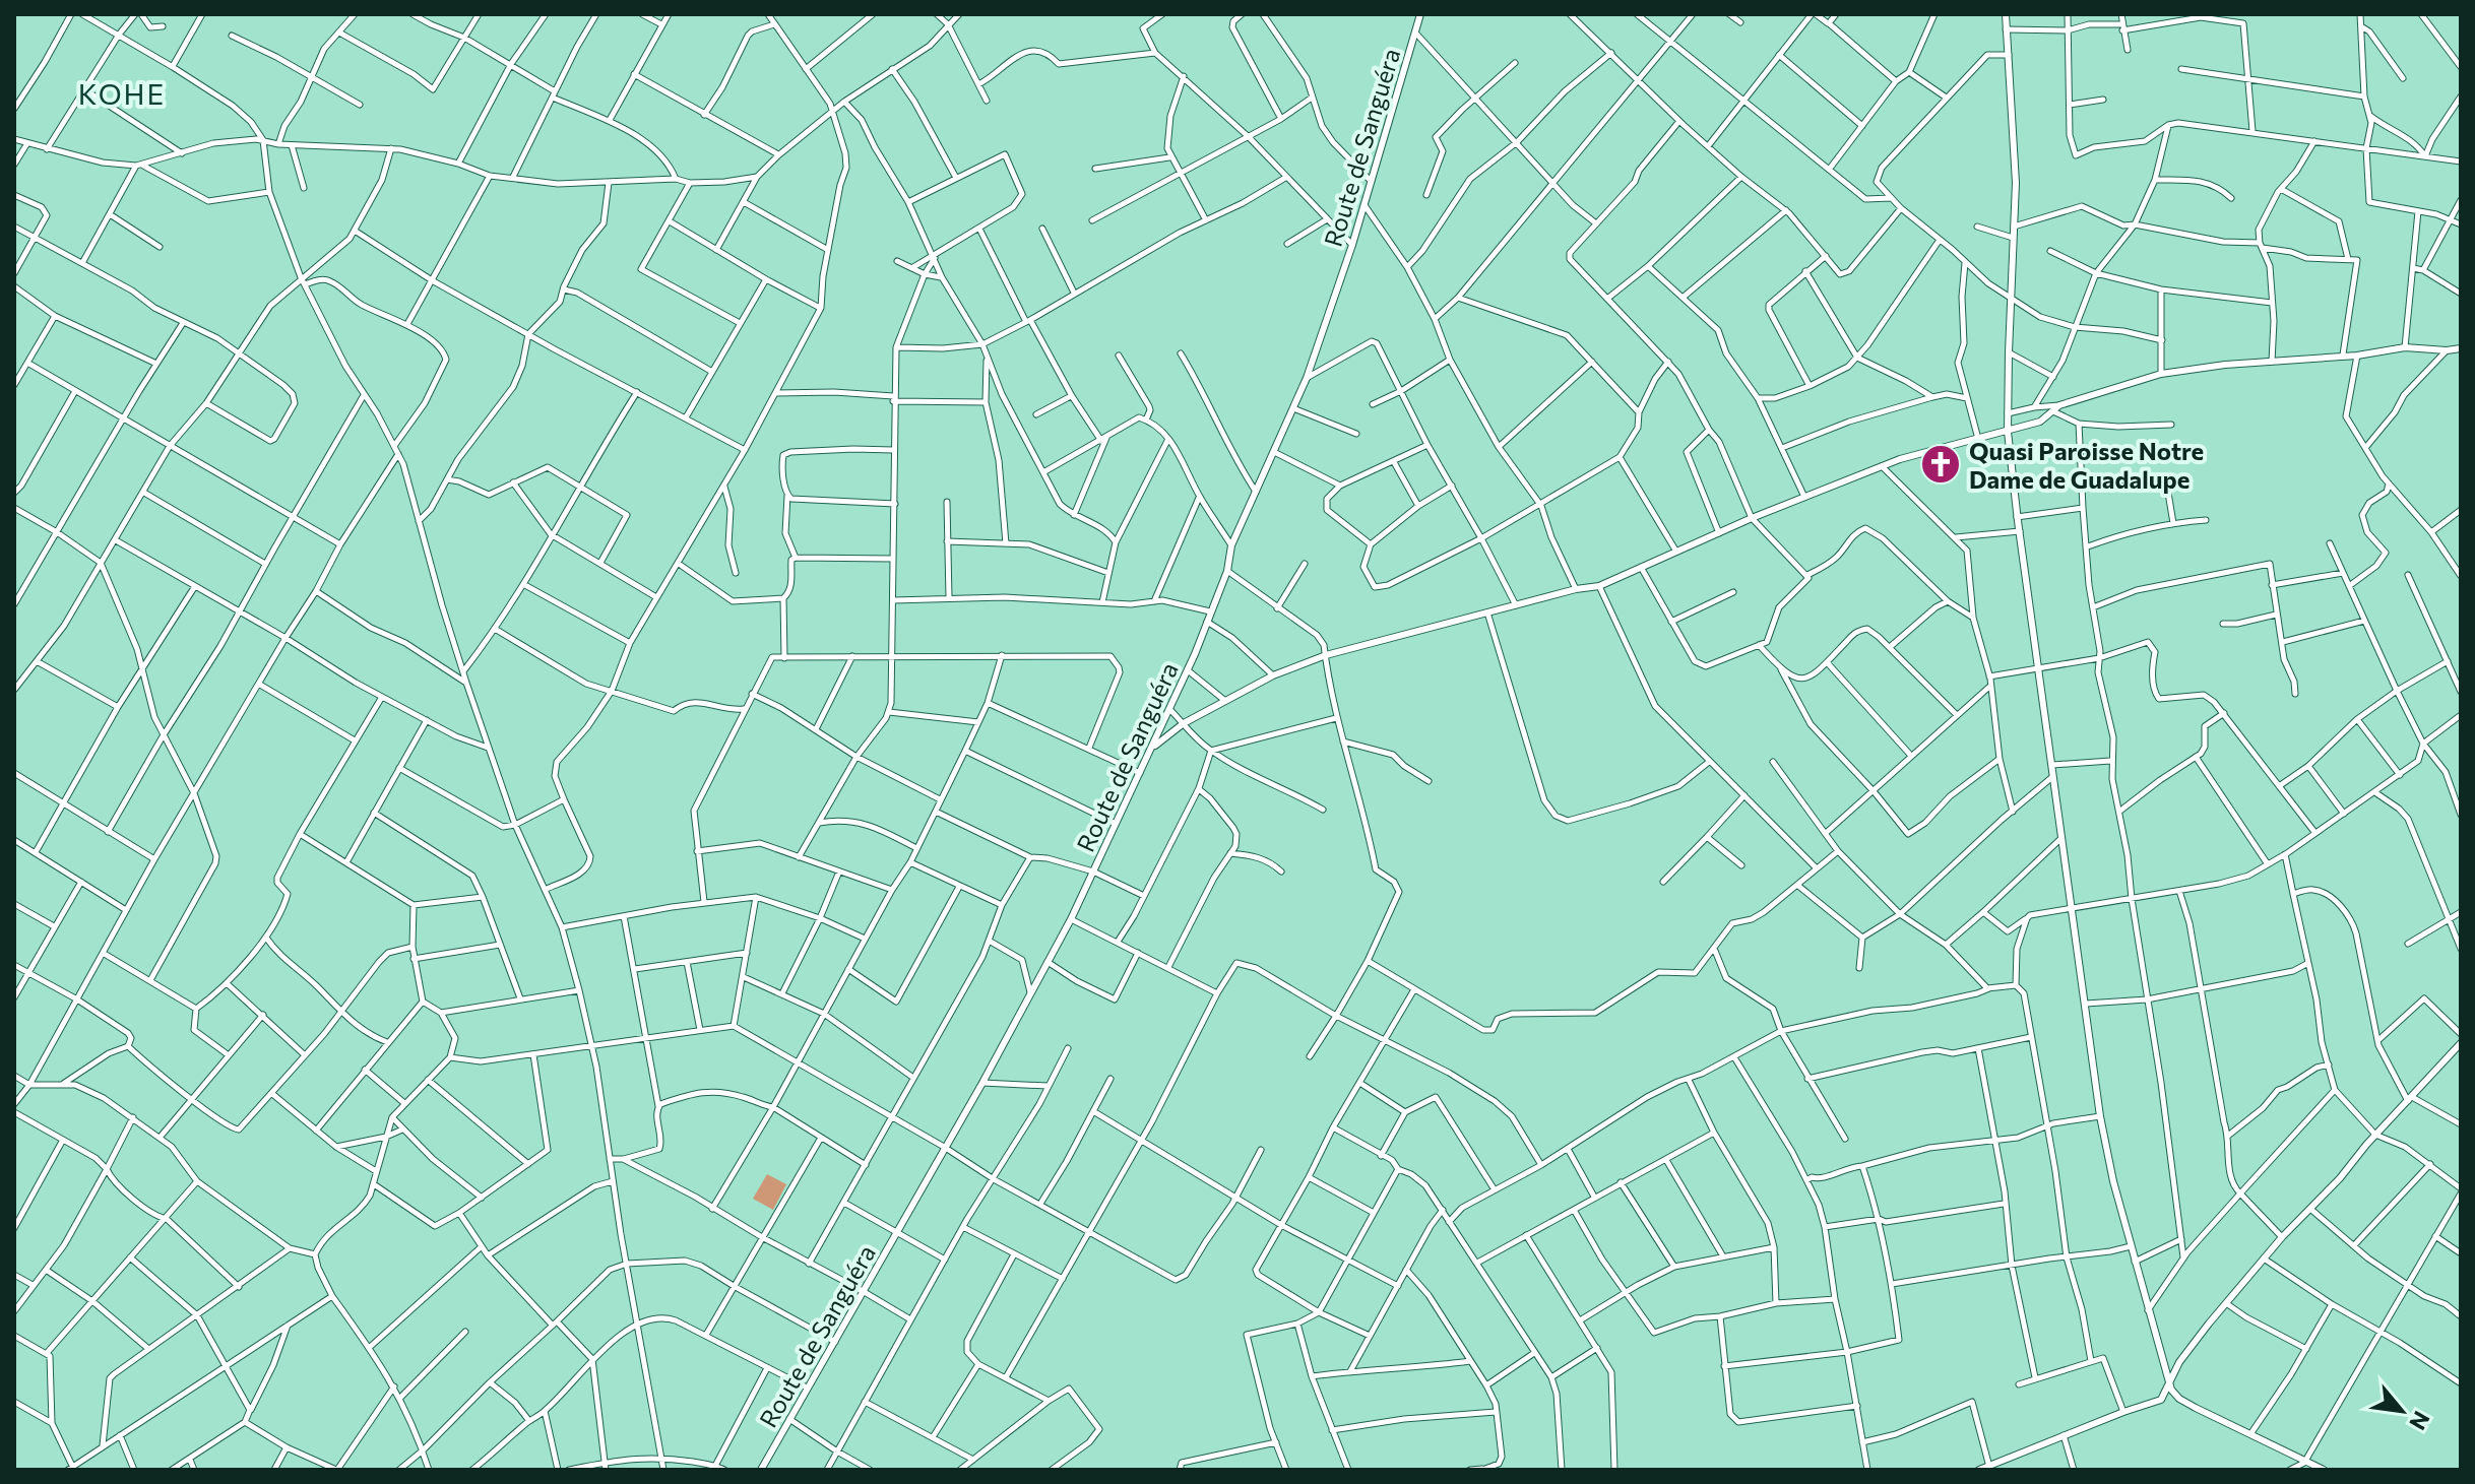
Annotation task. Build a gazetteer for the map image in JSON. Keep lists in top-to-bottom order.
{
  "streets": {
    "street": ["Route de Sanguéra"]
  },
  "districts": ["KOHE"],
  "places": {
    "church": ["Quasi Paroisse Notre Dame de Guadalupe"]
  },
  "north": "bottom right"
}
